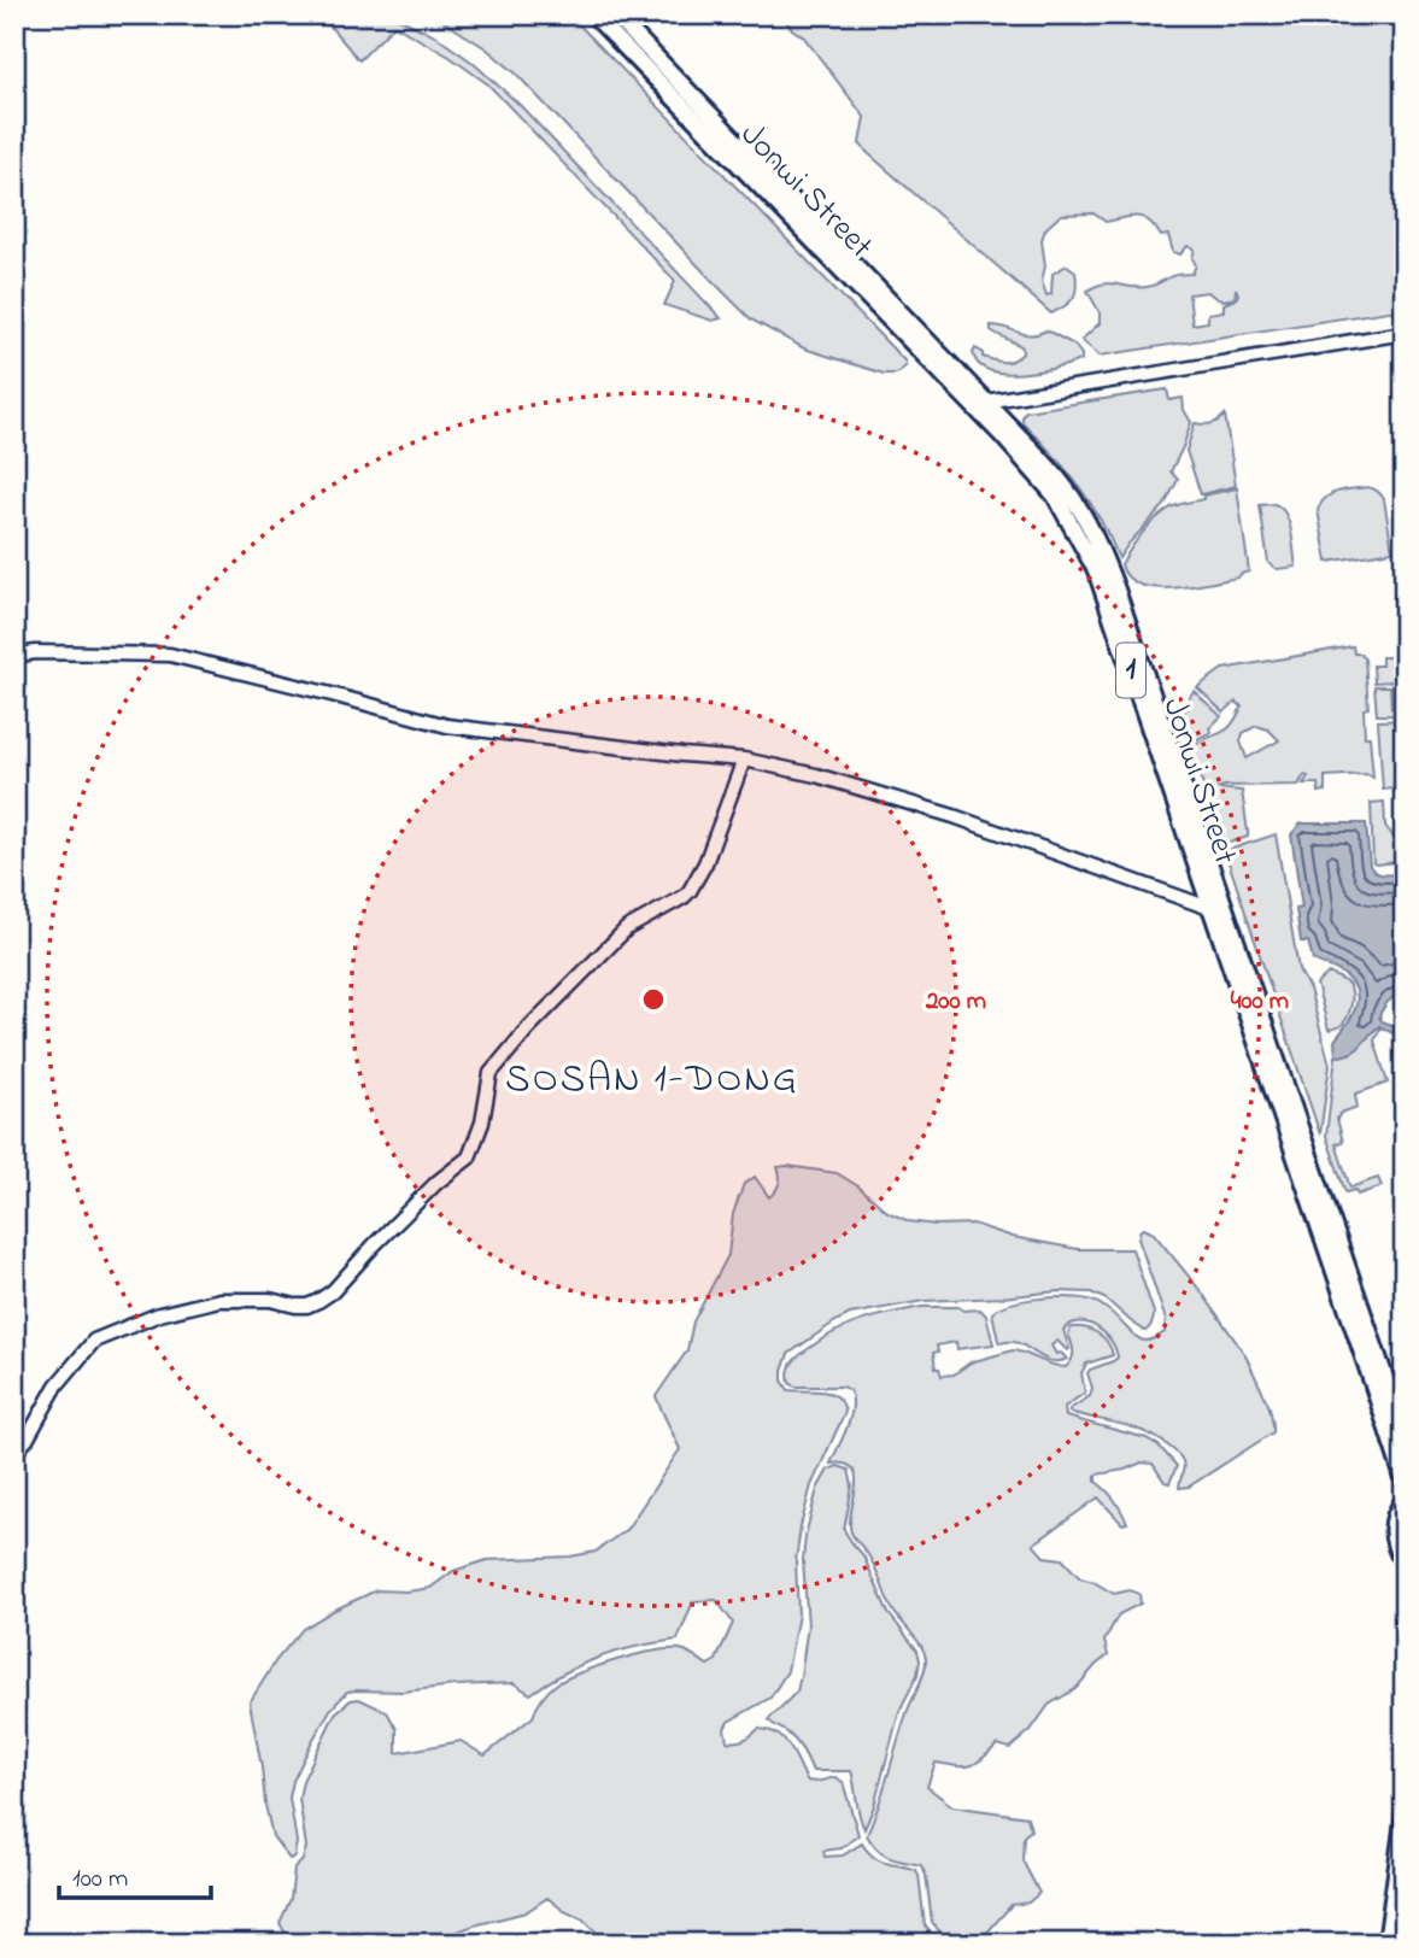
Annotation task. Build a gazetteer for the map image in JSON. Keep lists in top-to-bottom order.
{
  "streets": {
    "main road": ["Jonwi Street", "1"]
  },
  "districts": ["SOSAN 1-DONG"],
  "scale_bar": "100 m",
  "rings": ["200 m", "400 m"]
}
